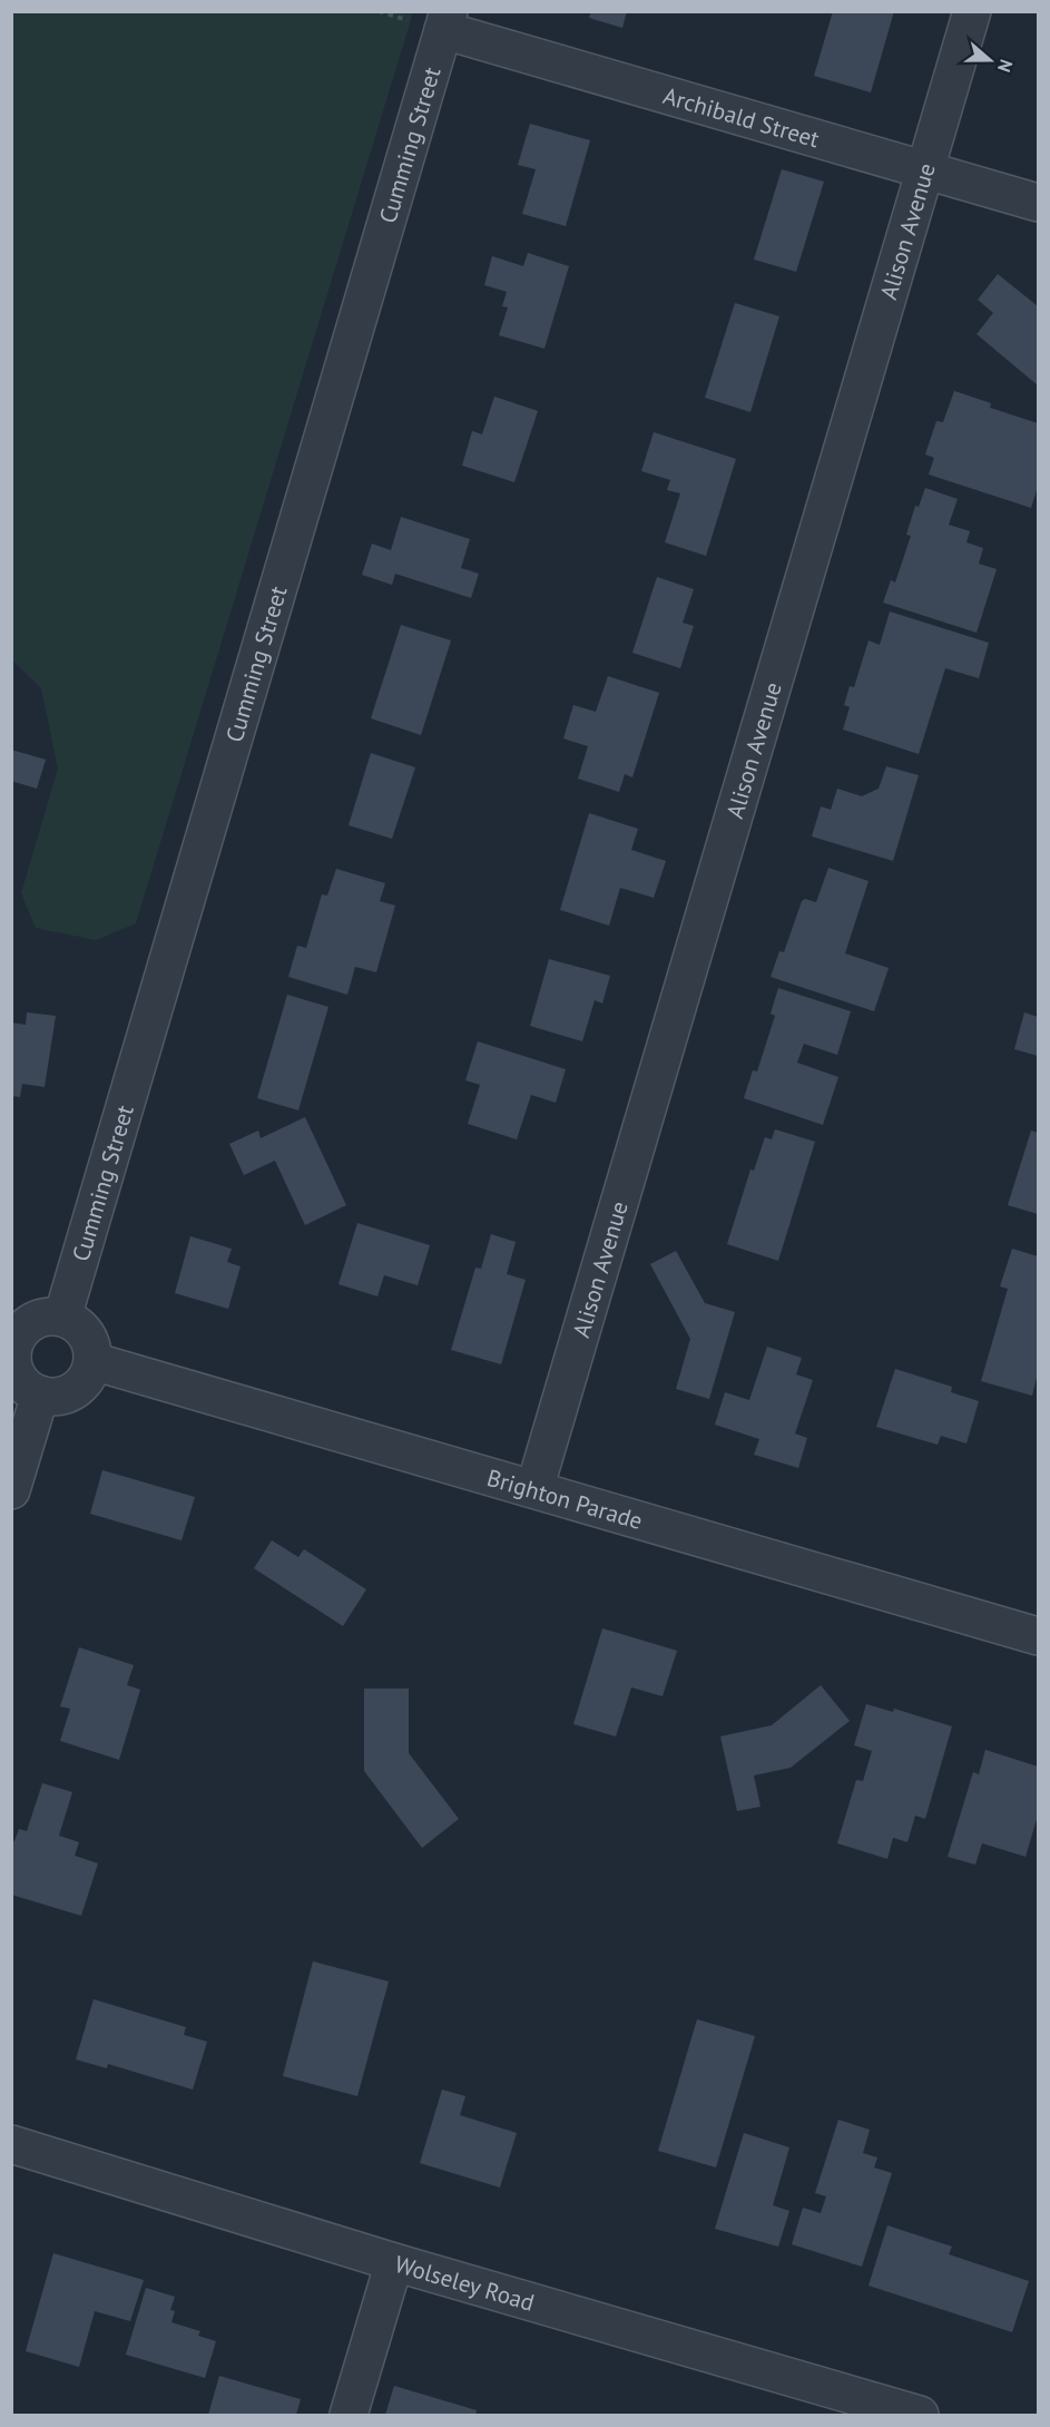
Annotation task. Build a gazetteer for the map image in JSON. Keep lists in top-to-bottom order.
{
  "streets": {
    "street": [
      "Archibald Street",
      "Cumming Street",
      "Alison Avenue",
      "Brighton Parade",
      "Wolseley Road"
    ]
  },
  "crossings": [
    ["Archibald Street", "Cumming Street"],
    ["Archibald Street", "Alison Avenue"],
    ["Cumming Street", "Brighton Parade"],
    ["Alison Avenue", "Brighton Parade"]
  ],
  "north": "right"
}
